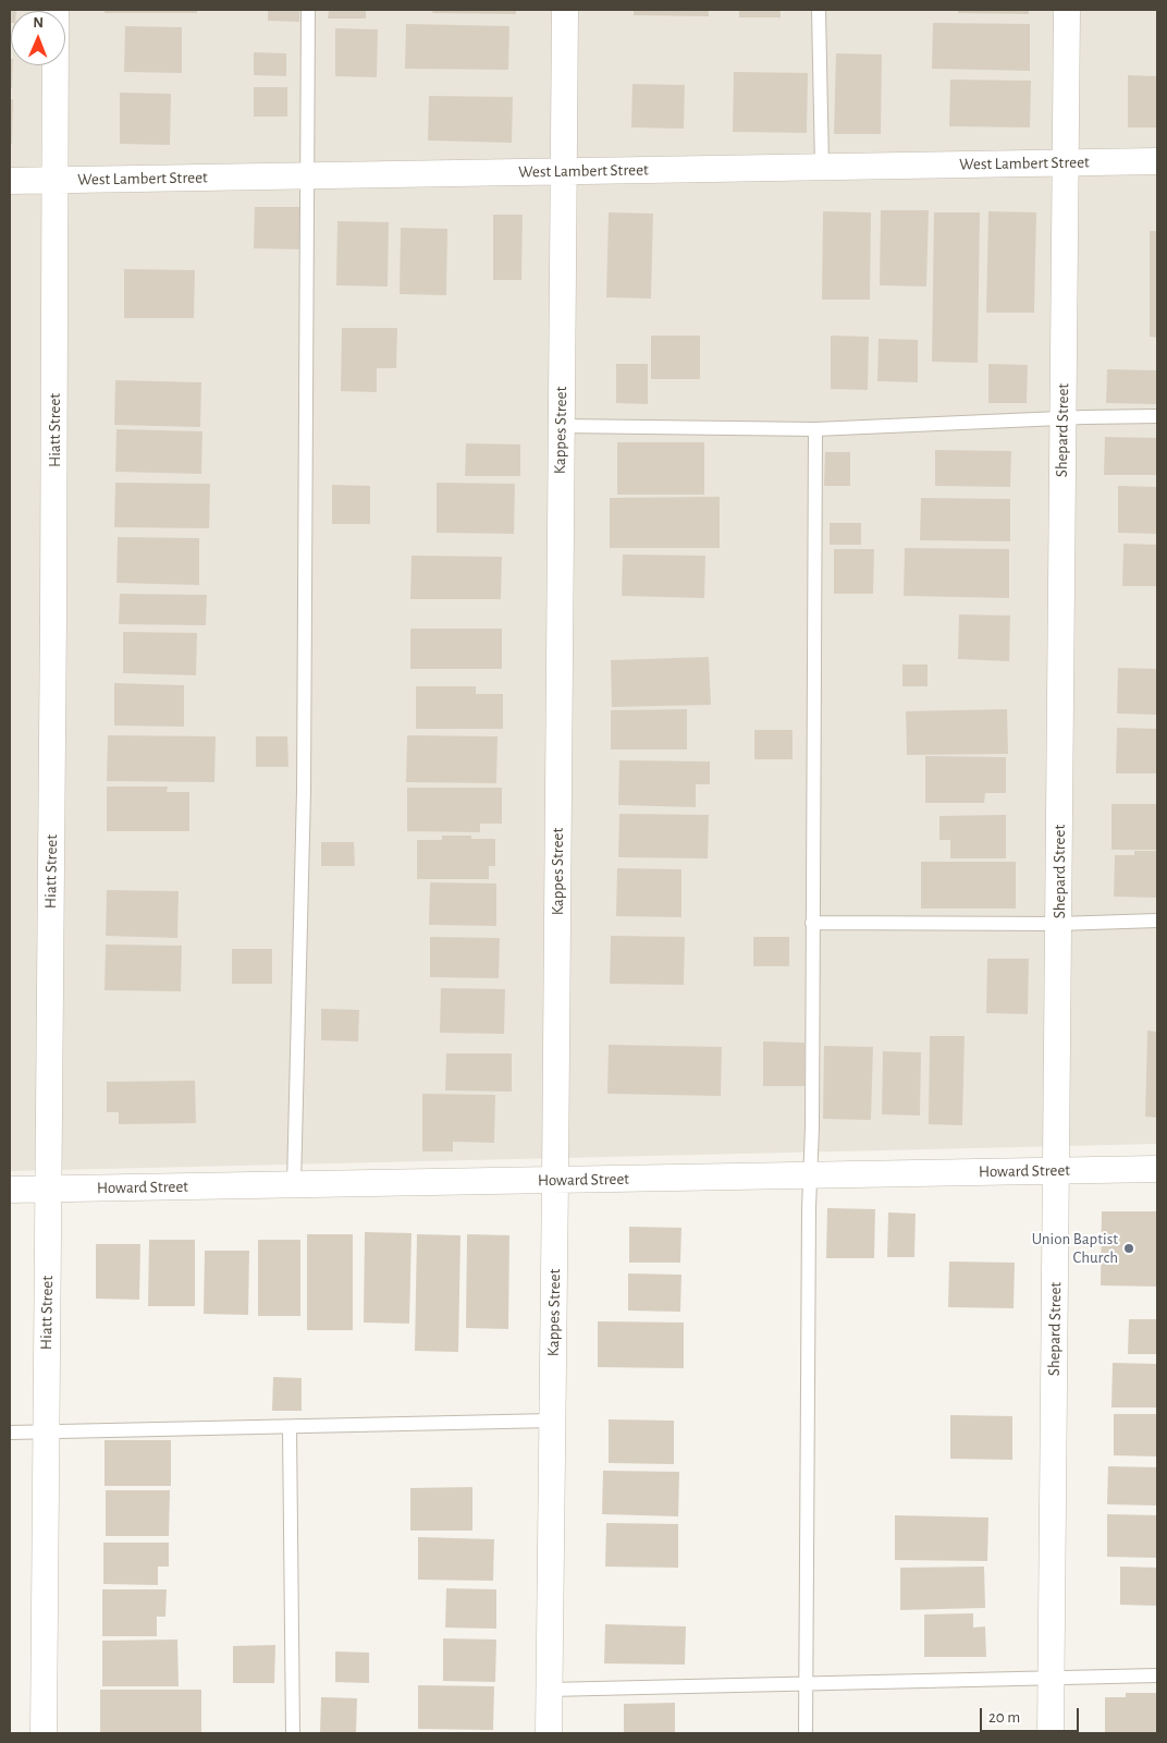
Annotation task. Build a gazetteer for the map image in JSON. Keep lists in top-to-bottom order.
{
  "streets": {
    "street": [
      "West Lambert Street",
      "Hiatt Street",
      "Kappes Street",
      "Shepard Street",
      "Howard Street"
    ]
  },
  "crossings": [
    ["West Lambert Street", "Hiatt Street"],
    ["West Lambert Street", "Kappes Street"],
    ["West Lambert Street", "Shepard Street"],
    ["Hiatt Street", "Howard Street"],
    ["Kappes Street", "Howard Street"],
    ["Shepard Street", "Howard Street"]
  ],
  "places": ["Union Baptist Church"],
  "scale_bar": "20 m",
  "north": "top"
}
